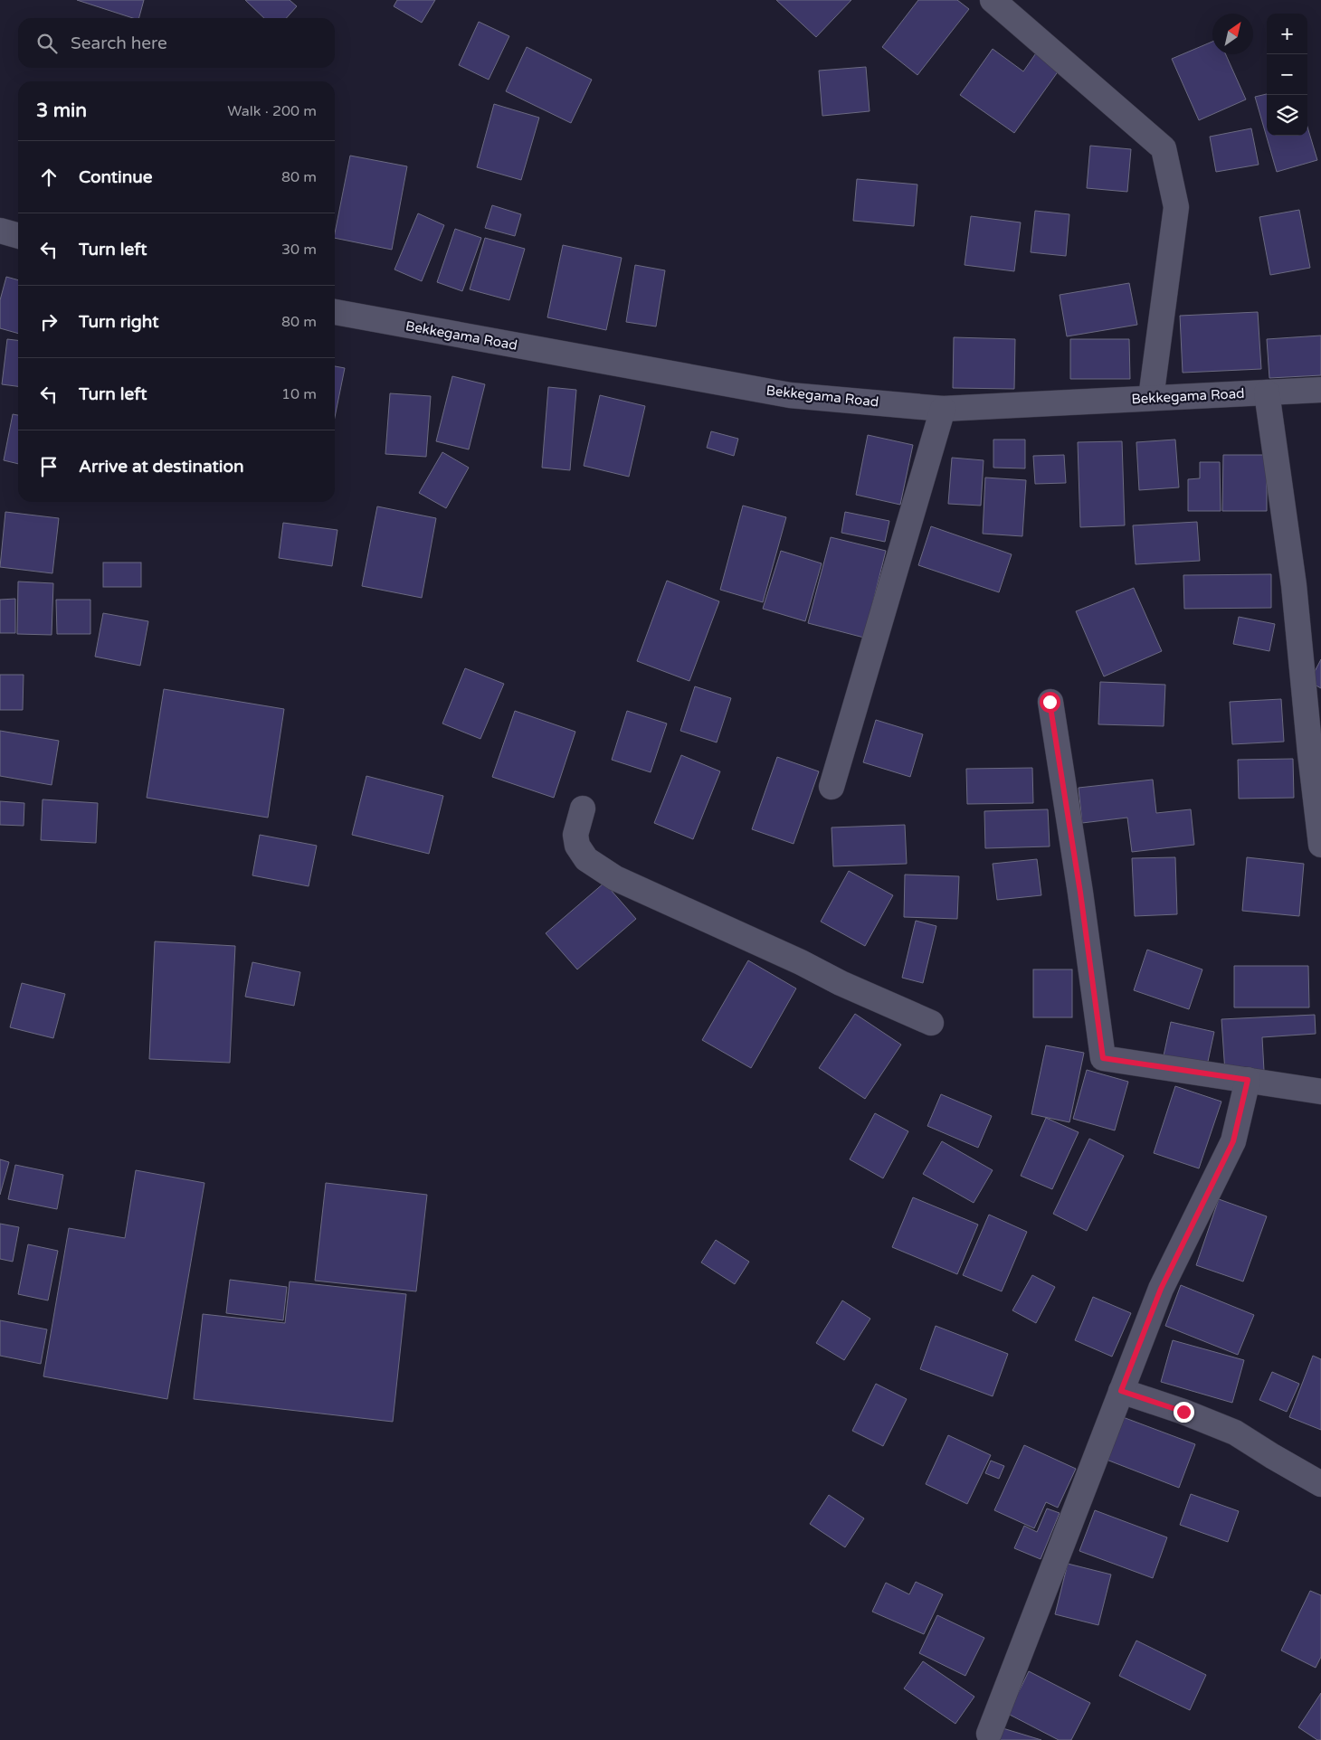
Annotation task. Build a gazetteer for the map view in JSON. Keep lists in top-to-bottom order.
{
  "streets": {
    "street": ["Bekkegama Road"]
  },
  "north": "top right",
  "page": {
    "map_buttons": ["+", "−"],
    "search": "Search here",
    "heading": ["3 min", "Walk · 200 m"],
    "list": [
      ["Continue", "80 m"],
      ["Turn left", "30 m"],
      ["Turn right", "80 m"],
      ["Turn left", "10 m"],
      "Arrive at destination"
    ]
  }
}
